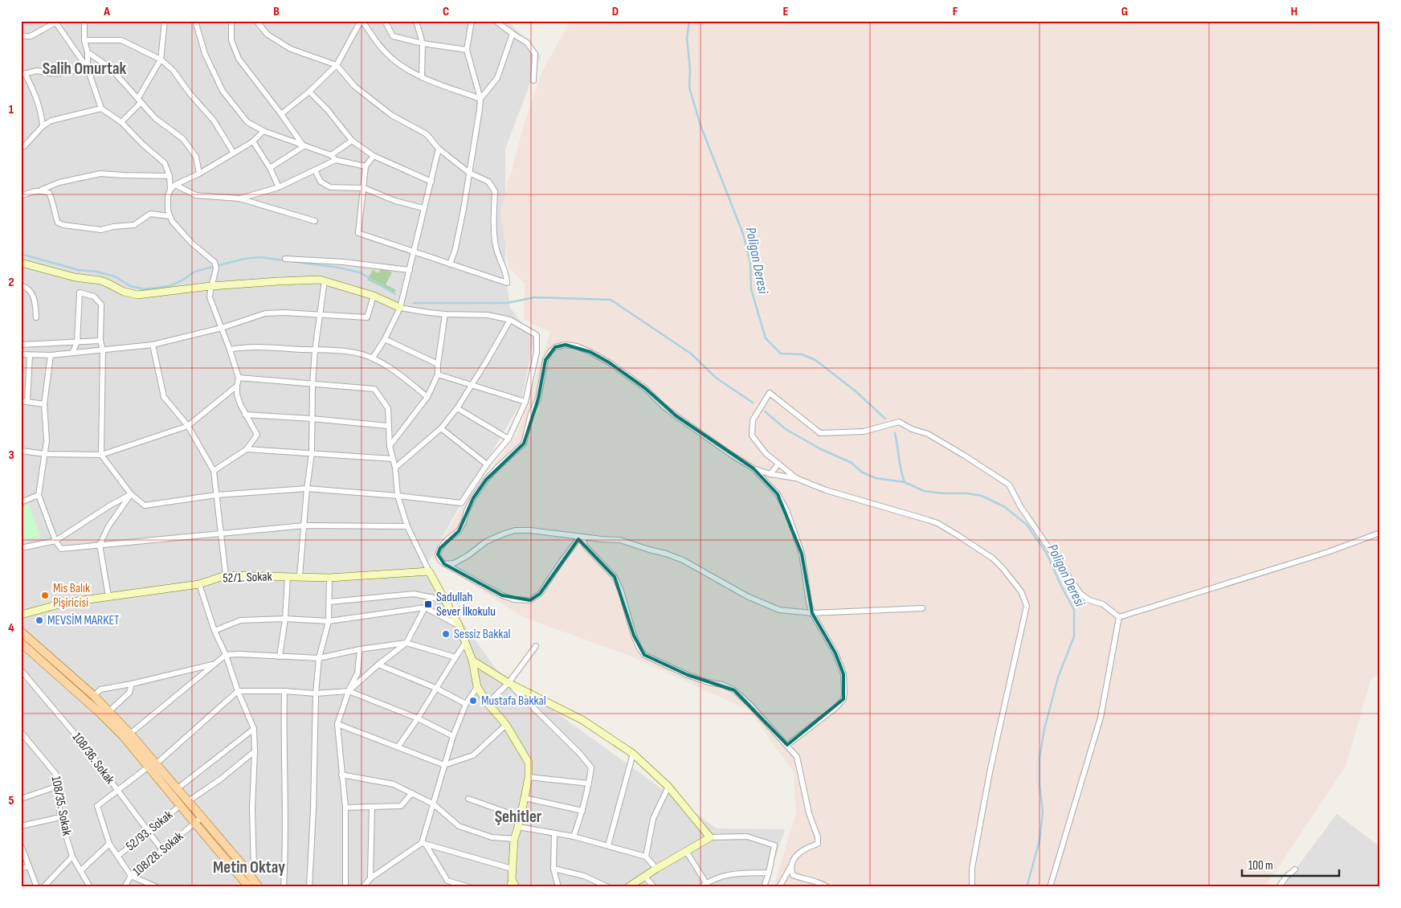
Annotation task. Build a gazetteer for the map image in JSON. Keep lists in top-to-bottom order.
{
  "streets": {
    "street": [
      "52/1. Sokak",
      "108/36. Sokak",
      "108/35. Sokak",
      "52/93. Sokak",
      "108/28. Sokak"
    ]
  },
  "crossings": [
    ["108/36. Sokak", "52/93. Sokak"],
    ["108/36. Sokak", "108/28. Sokak"]
  ],
  "districts": ["Salih Omurtak", "Şehitler", "Metin Oktay"],
  "water": ["Poligon Deresi"],
  "places": {
    "other": [
      "Mis Balık Pişiricisi",
      "MEVSİM MARKET",
      "Sessiz Bakkal",
      "Mustafa Bakkal"
    ],
    "transit": ["Sadullah Sever İlkokulu"]
  },
  "scale_bar": "100 m",
  "grid": {
    "columns": [
      "A",
      "B",
      "C",
      "D",
      "E",
      "F",
      "G",
      "H"
    ],
    "rows": [
      "1",
      "2",
      "3",
      "4",
      "5"
    ]
  }
}
